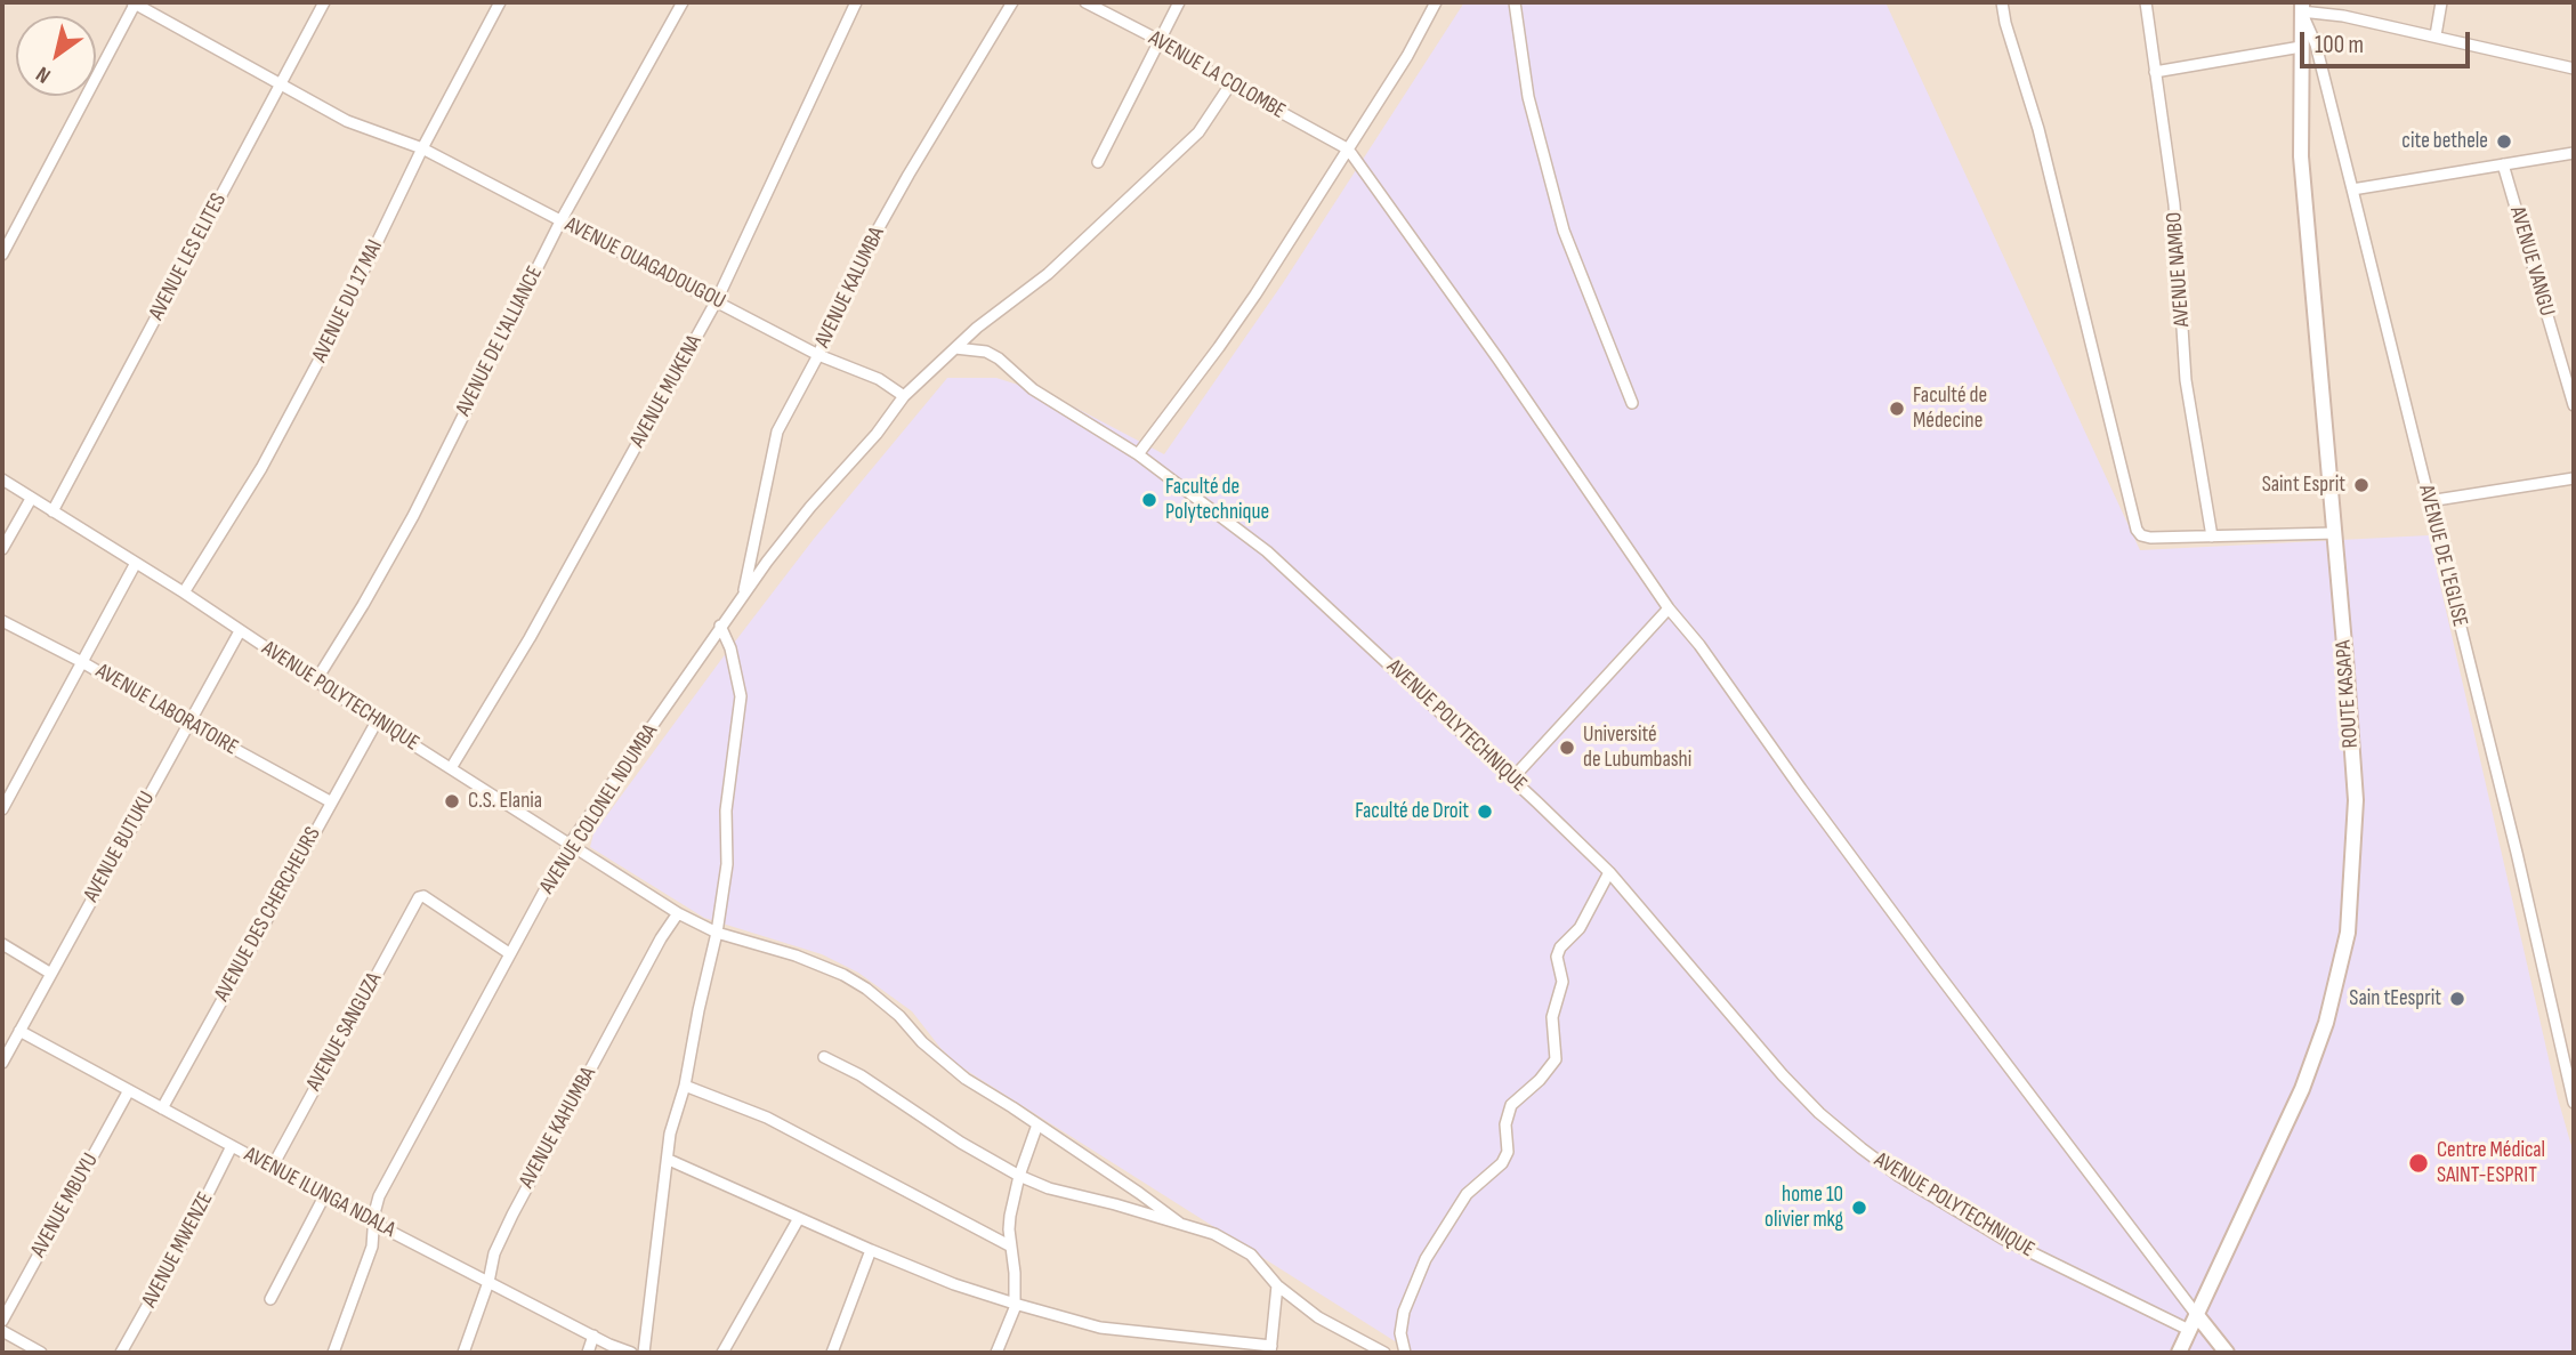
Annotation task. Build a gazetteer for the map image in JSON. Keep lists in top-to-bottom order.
{
  "streets": {
    "main road": ["ROUTE KASAPA"],
    "street": [
      "AVENUE LA COLOMBE",
      "AVENUE LES ELITES",
      "AVENUE VANGU",
      "AVENUE OUAGADOUGOU",
      "AVENUE NAMBO",
      "AVENUE KALUMBA",
      "AVENUE DU 17 MAI",
      "AVENUE DE L'ALLIANCE",
      "AVENUE MUKENA",
      "AVENUE DE L'EGLISE",
      "AVENUE POLYTECHNIQUE",
      "AVENUE LABORATOIRE",
      "AVENUE COLONEL NDUMBA",
      "AVENUE BUTUKU",
      "AVENUE DES CHERCHEURS",
      "AVENUE SANGUZA",
      "AVENUE KAHUMBA",
      "AVENUE ILUNGA NDALA",
      "AVENUE MBUYU",
      "AVENUE MWENZE"
    ]
  },
  "crossings": [
    ["AVENUE LES ELITES", "AVENUE OUAGADOUGOU"],
    ["AVENUE LES ELITES", "AVENUE POLYTECHNIQUE"],
    ["AVENUE OUAGADOUGOU", "AVENUE KALUMBA"],
    ["AVENUE OUAGADOUGOU", "AVENUE DU 17 MAI"],
    ["AVENUE OUAGADOUGOU", "AVENUE DE L'ALLIANCE"],
    ["AVENUE OUAGADOUGOU", "AVENUE MUKENA"],
    ["AVENUE OUAGADOUGOU", "AVENUE COLONEL NDUMBA"],
    ["AVENUE KALUMBA", "AVENUE COLONEL NDUMBA"],
    ["AVENUE DU 17 MAI", "AVENUE POLYTECHNIQUE"],
    ["AVENUE DE L'ALLIANCE", "AVENUE POLYTECHNIQUE"],
    ["AVENUE MUKENA", "AVENUE POLYTECHNIQUE"],
    ["AVENUE DE L'EGLISE", "ROUTE KASAPA"],
    ["ROUTE KASAPA", "AVENUE POLYTECHNIQUE"],
    ["AVENUE POLYTECHNIQUE", "AVENUE COLONEL NDUMBA"],
    ["AVENUE POLYTECHNIQUE", "AVENUE BUTUKU"],
    ["AVENUE POLYTECHNIQUE", "AVENUE DES CHERCHEURS"],
    ["AVENUE POLYTECHNIQUE", "AVENUE KAHUMBA"],
    ["AVENUE LABORATOIRE", "AVENUE BUTUKU"],
    ["AVENUE LABORATOIRE", "AVENUE DES CHERCHEURS"],
    ["AVENUE COLONEL NDUMBA", "AVENUE SANGUZA"],
    ["AVENUE COLONEL NDUMBA", "AVENUE ILUNGA NDALA"],
    ["AVENUE BUTUKU", "AVENUE ILUNGA NDALA"],
    ["AVENUE DES CHERCHEURS", "AVENUE ILUNGA NDALA"],
    ["AVENUE SANGUZA", "AVENUE ILUNGA NDALA"],
    ["AVENUE KAHUMBA", "AVENUE ILUNGA NDALA"],
    ["AVENUE ILUNGA NDALA", "AVENUE MBUYU"],
    ["AVENUE ILUNGA NDALA", "AVENUE MWENZE"]
  ],
  "places": [
    "cite bethele",
    "Faculté de Médecine",
    "Saint Esprit",
    "Faculté de Polytechnique",
    "Université de Lubumbashi",
    "C.S. Elania",
    "Faculté de Droit",
    "Sain tEesprit",
    "Centre Médical SAINT-ESPRIT",
    "home 10 olivier mkg"
  ],
  "scale_bar": "100 m",
  "north": "bottom left"
}
